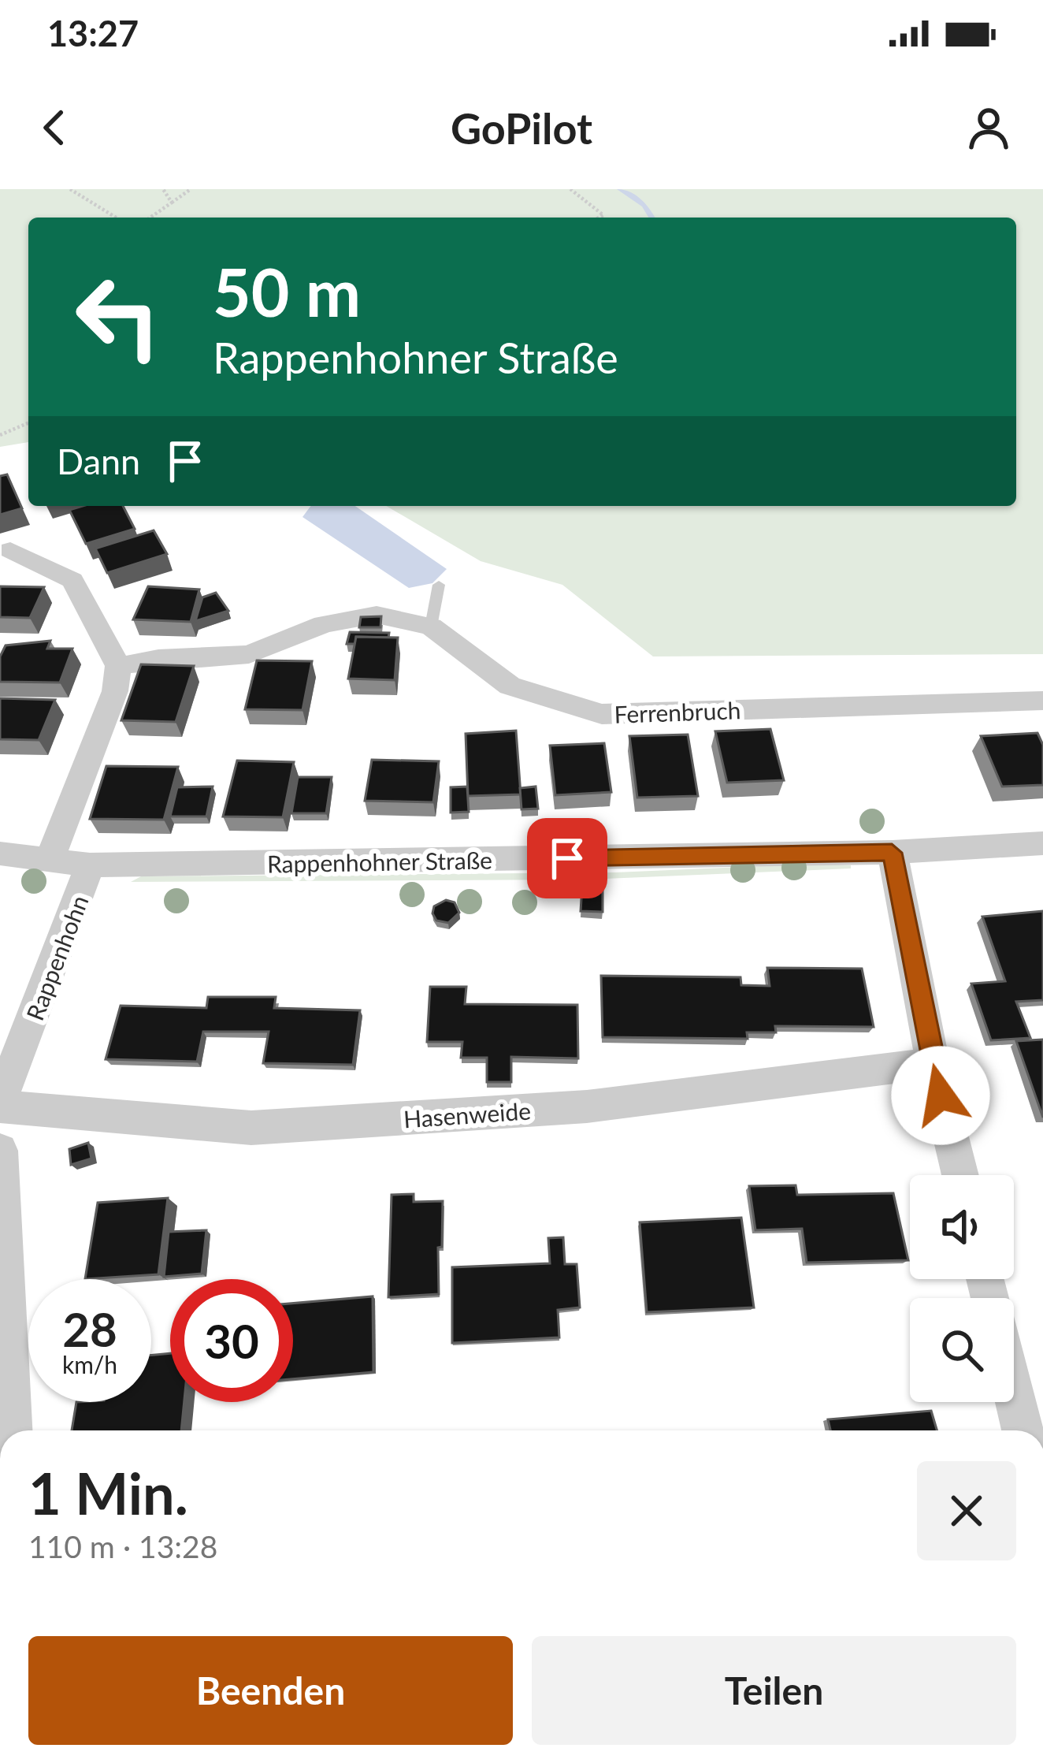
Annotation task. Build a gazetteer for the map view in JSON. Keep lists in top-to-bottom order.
{
  "streets": {
    "street": [
      "Ferrenbruch",
      "Rappenhohner Straße",
      "Rappenhohn",
      "Hasenweide"
    ]
  },
  "crossings": [
    ["Rappenhohner Straße", "Rappenhohn"],
    ["Rappenhohn", "Hasenweide"]
  ],
  "page": {
    "status": "13:27",
    "header": "GoPilot",
    "turn": ["50 m", "Rappenhohner Straße"],
    "then": "Dann",
    "speed": "28 km/h",
    "limit": "30",
    "heading": ["1 Min.", "110 m · 13:28"],
    "buttons": ["Beenden", "Teilen"]
  }
}
